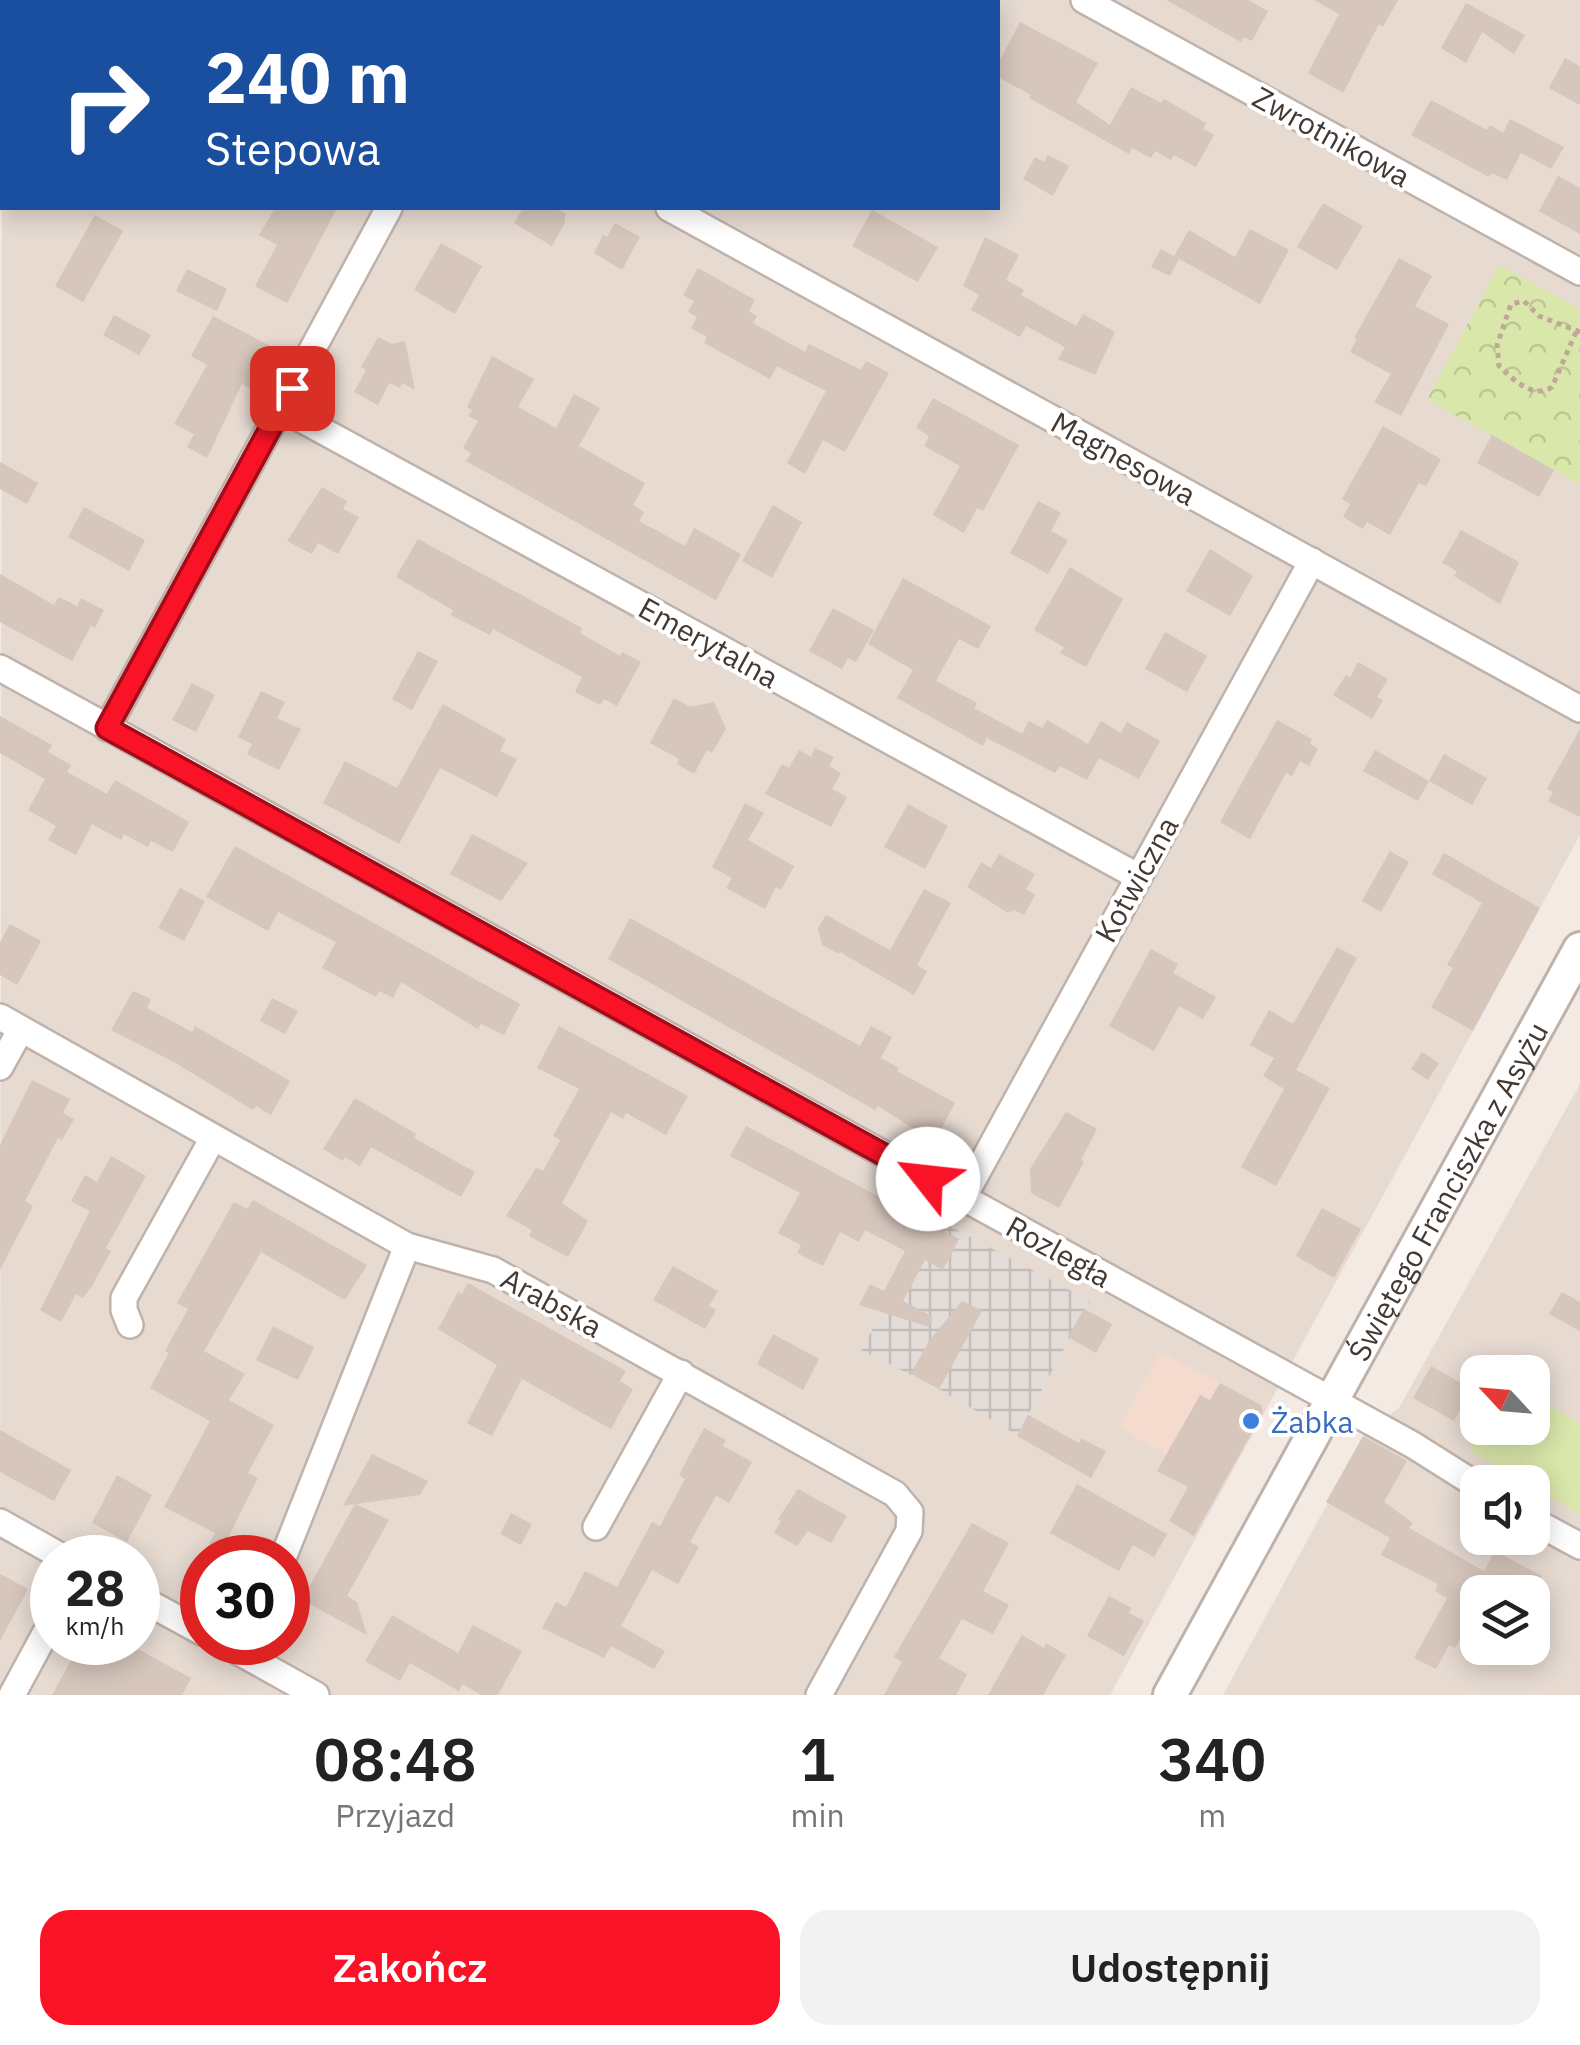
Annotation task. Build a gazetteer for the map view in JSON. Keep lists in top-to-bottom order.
{
  "streets": {
    "street": [
      "Zwrotnikowa",
      "Magnesowa",
      "Emerytalna",
      "Kotwiczna",
      "Świętego Franciszka z Asyżu",
      "Rozległa",
      "Arabska"
    ]
  },
  "crossings": [
    ["Magnesowa", "Kotwiczna"],
    ["Emerytalna", "Kotwiczna"],
    ["Kotwiczna", "Rozległa"],
    ["Świętego Franciszka z Asyżu", "Rozległa"]
  ],
  "places": ["Żabka"],
  "north": "top left",
  "page": {
    "turn": ["240 m", "Stepowa"],
    "speed": "28 km/h",
    "limit": "30",
    "eta": [
      "08:48",
      "Przyjazd",
      "1",
      "min",
      "340",
      "m"
    ],
    "buttons": ["Zakończ", "Udostępnij"]
  }
}
